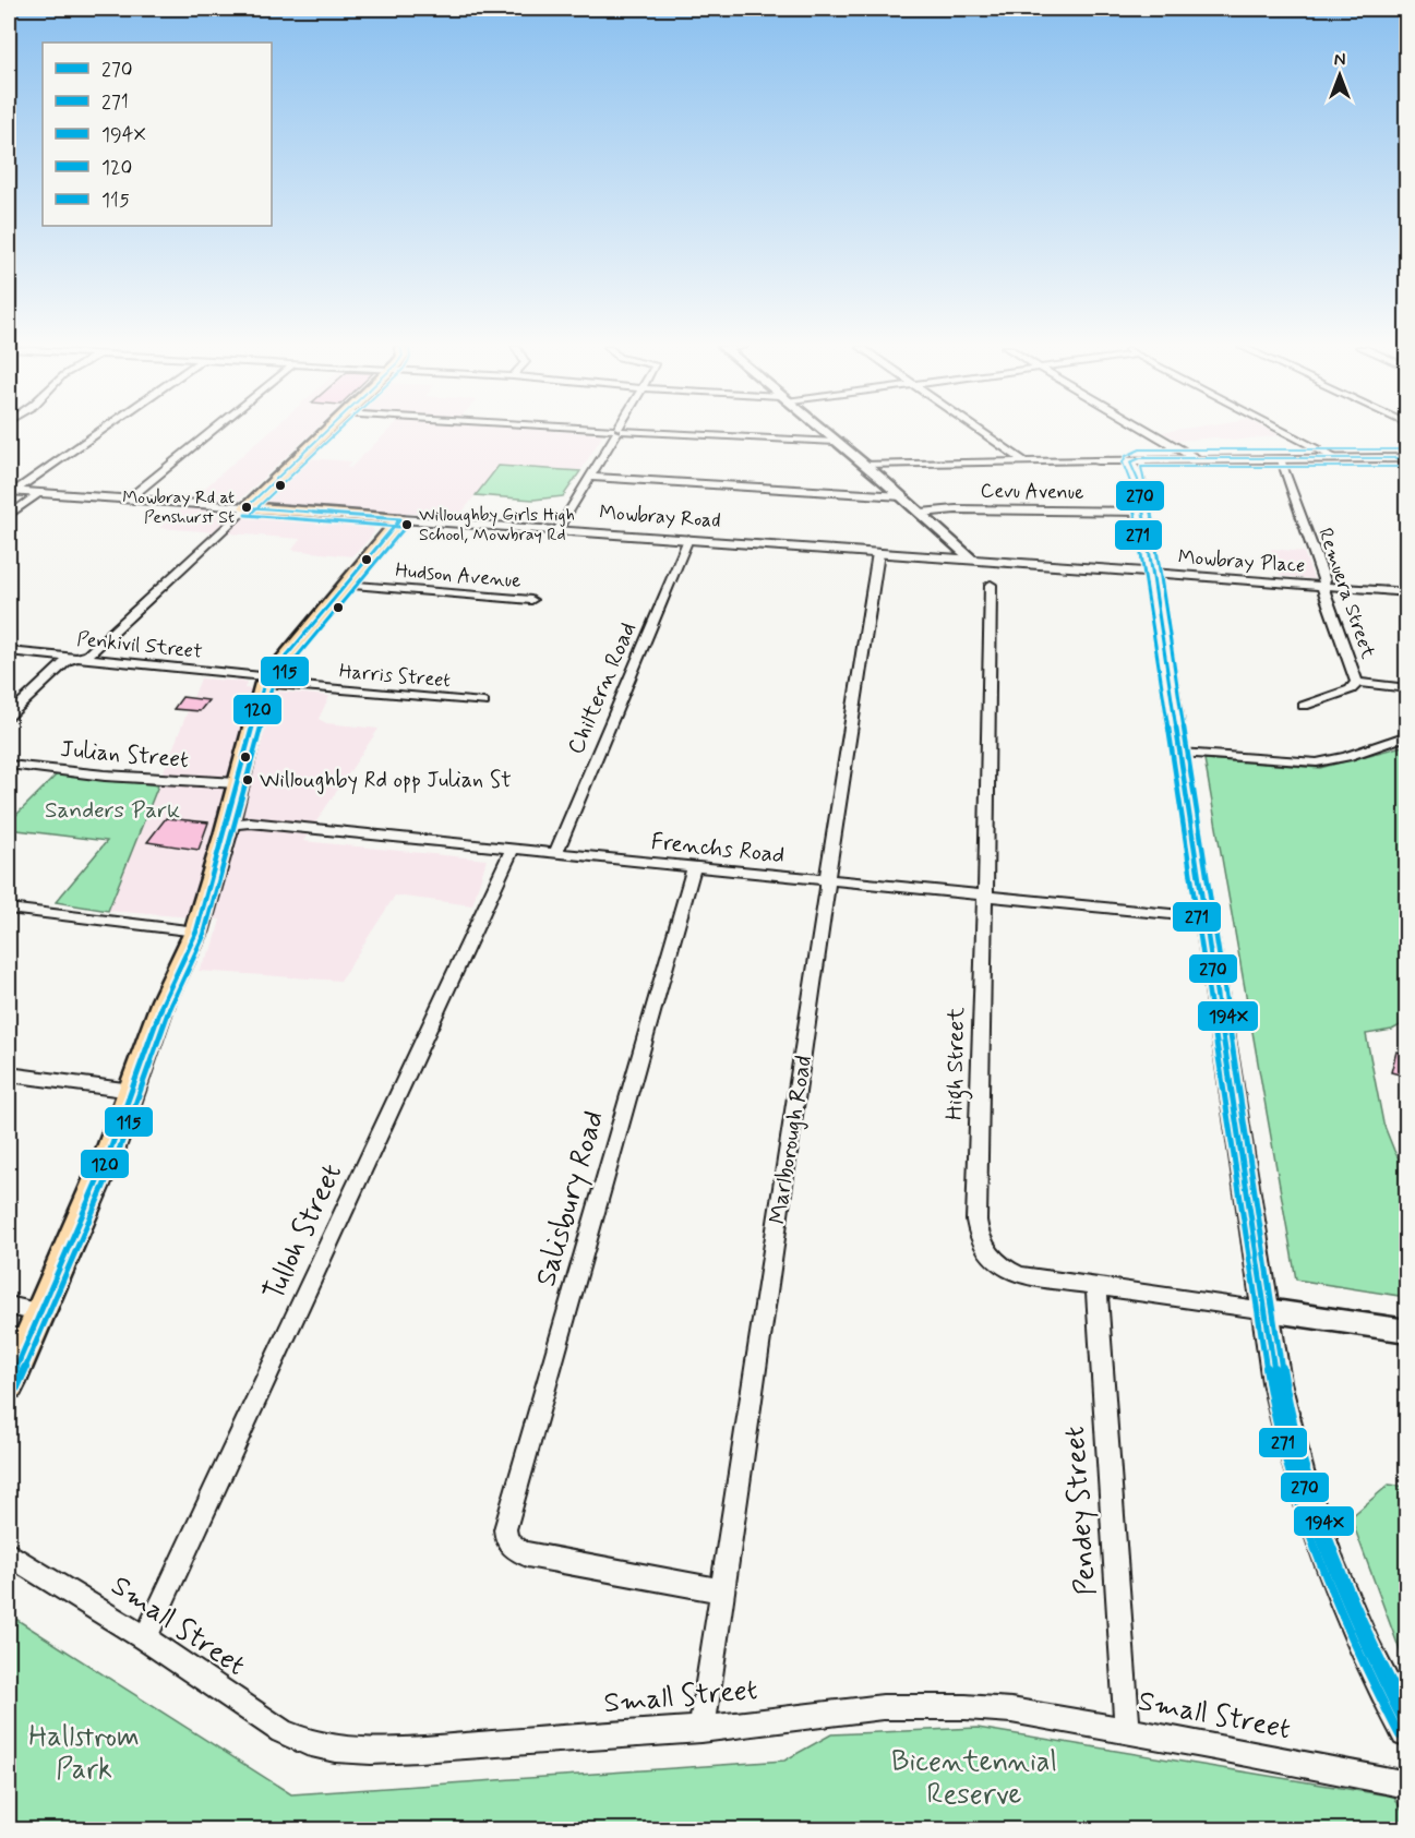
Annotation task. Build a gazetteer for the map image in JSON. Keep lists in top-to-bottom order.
{
  "streets": {
    "main road": ["Mowbray Road"],
    "street": [
      "Cevu Avenue",
      "Mowbray Place",
      "Hudson Avenue",
      "Remuera Street",
      "Penkivil Street",
      "Harris Street",
      "Chiltern Road",
      "Julian Street",
      "Frenchs Road",
      "High Street",
      "Marlborough Road",
      "Salisbury Road",
      "Tulloh Street",
      "Pendey Street",
      "Small Street"
    ]
  },
  "crossings": [
    ["Mowbray Road", "Mowbray Place"],
    ["Mowbray Road", "Chiltern Road"],
    ["Mowbray Road", "Marlborough Road"],
    ["Mowbray Place", "Remuera Street"],
    ["Penkivil Street", "Harris Street"],
    ["Chiltern Road", "Frenchs Road"],
    ["Frenchs Road", "High Street"],
    ["Frenchs Road", "Marlborough Road"],
    ["Frenchs Road", "Salisbury Road"],
    ["Frenchs Road", "Tulloh Street"],
    ["High Street", "Pendey Street"],
    ["Marlborough Road", "Salisbury Road"],
    ["Marlborough Road", "Small Street"],
    ["Tulloh Street", "Small Street"],
    ["Pendey Street", "Small Street"]
  ],
  "parks": ["Sanders Park", "Hallstrom Park", "Bicentennial Reserve"],
  "places": ["Mowbray Rd at Penshurst St", "Willoughby Girls High School, Mowbray Rd", "Willoughby Rd opp Julian St"],
  "lines": [
    "transit line 120",
    "transit line 115",
    "transit line 271",
    "transit line 270",
    "transit line 194X"
  ],
  "legend": [
    "270",
    "271",
    "194X",
    "120",
    "115"
  ],
  "north": "top"
}
